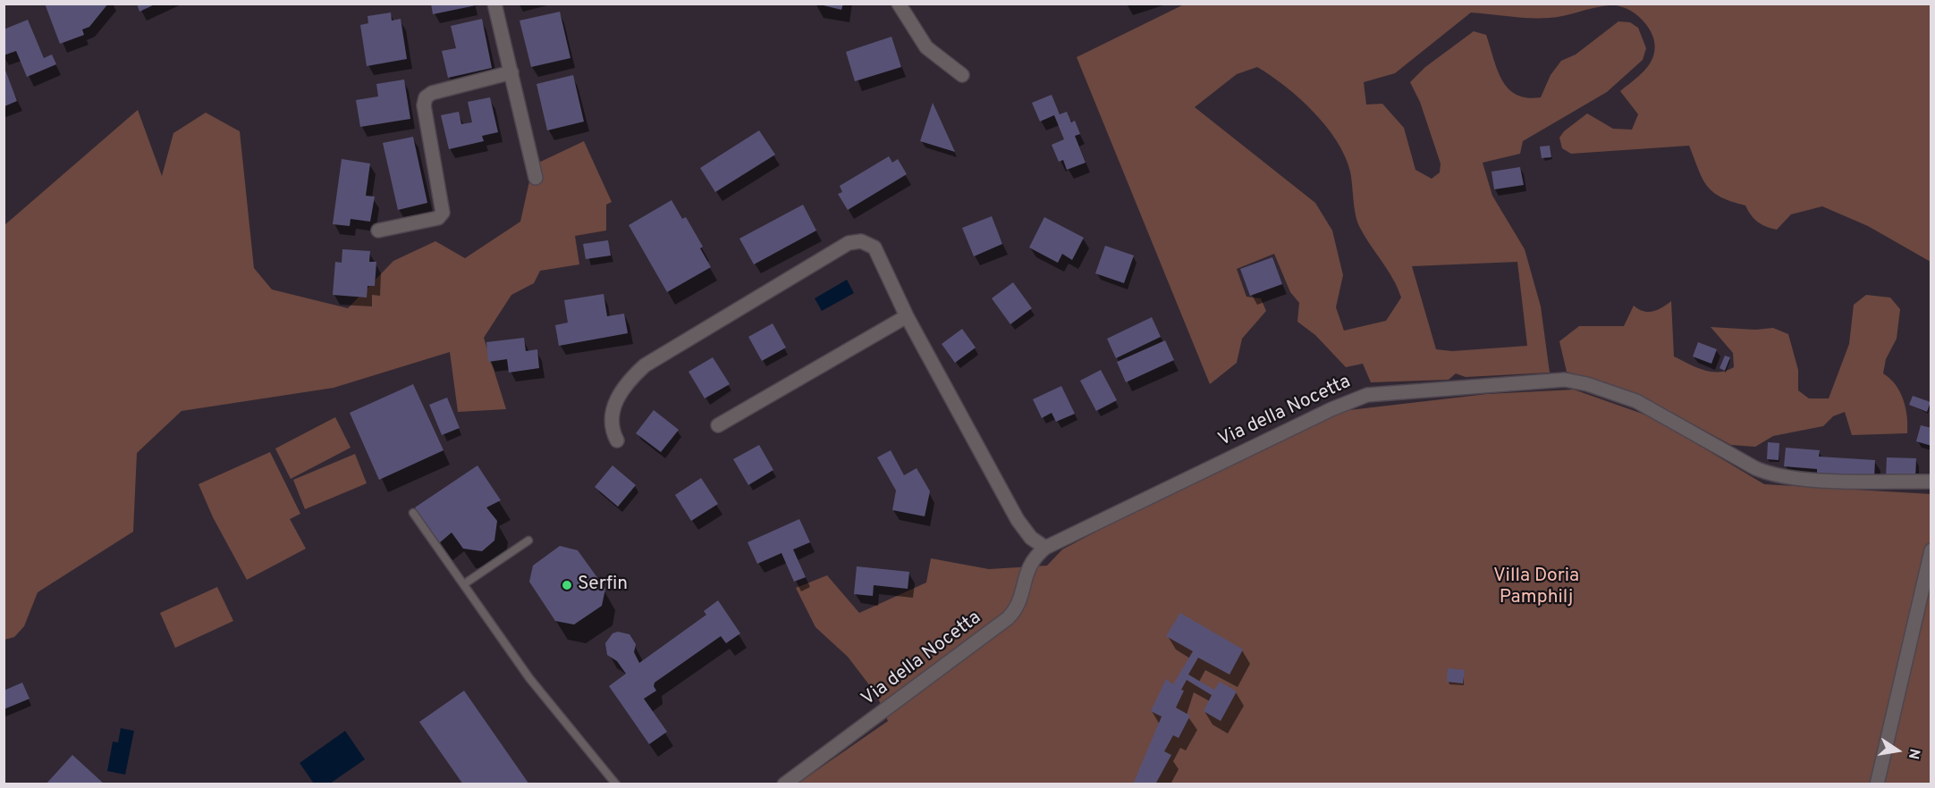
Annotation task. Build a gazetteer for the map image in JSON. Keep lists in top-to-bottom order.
{
  "streets": {
    "street": ["Via della Nocetta"]
  },
  "parks": ["Villa Doria Pamphilj"],
  "places": ["Serfin"],
  "north": "right"
}
